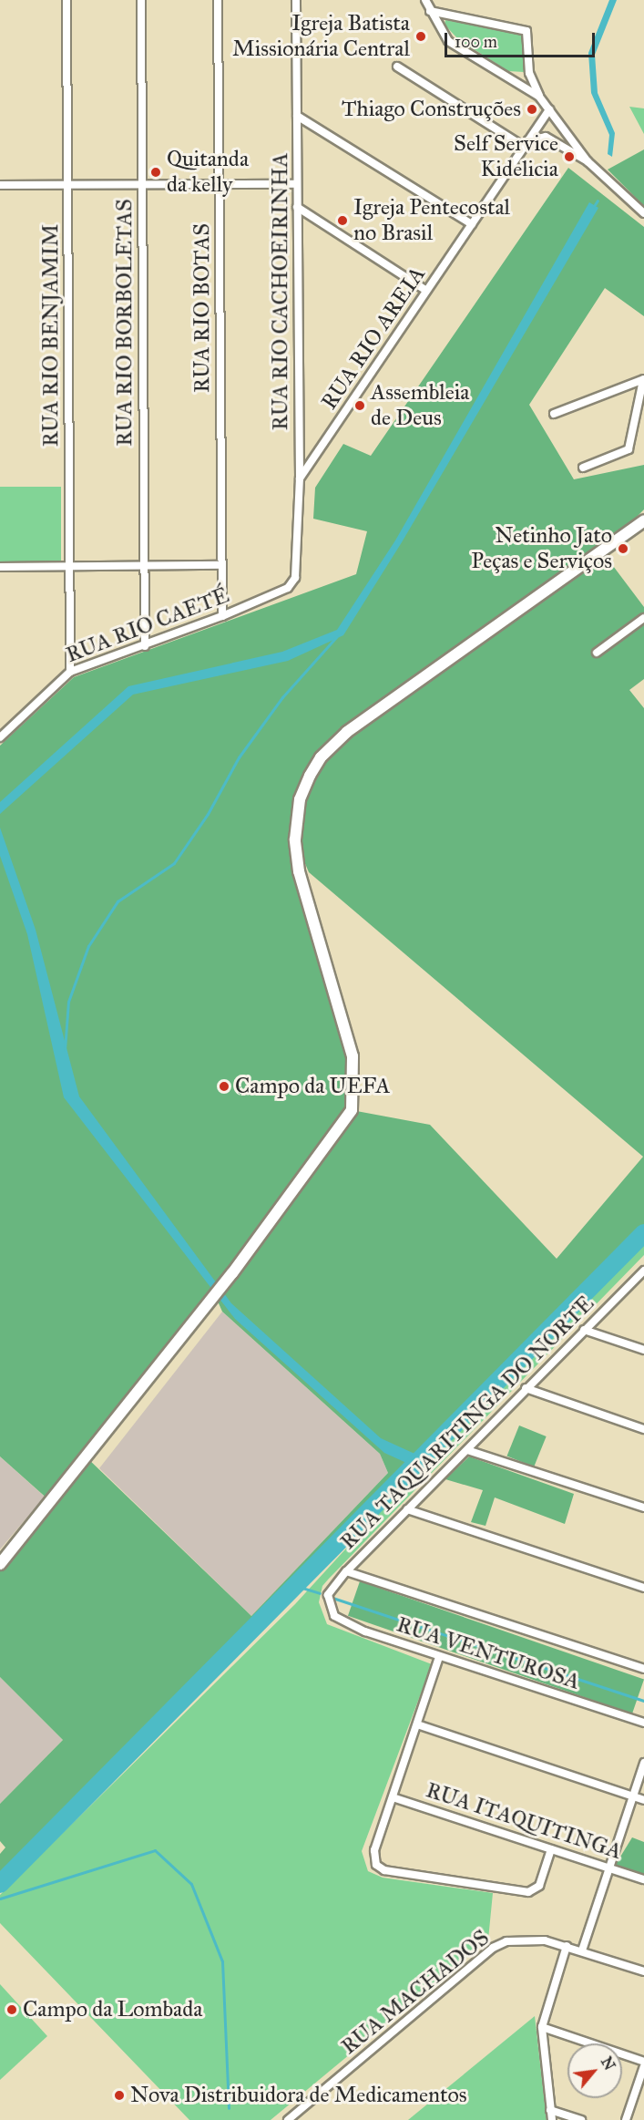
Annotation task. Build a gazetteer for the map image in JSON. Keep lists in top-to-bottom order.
{
  "streets": {
    "street": [
      "RUA RIO CACHOEIRINHA",
      "RUA RIO BOTAS",
      "RUA RIO BORBOLETAS",
      "RUA RIO BENJAMIM",
      "RUA RIO AREIA",
      "RUA RIO CAETÉ",
      "RUA TAQUARITINGA DO NORTE",
      "RUA VENTUROSA",
      "RUA ITAQUITINGA",
      "RUA MACHADOS"
    ]
  },
  "crossings": [
    ["RUA RIO CACHOEIRINHA", "RUA RIO AREIA"],
    ["RUA RIO CACHOEIRINHA", "RUA RIO CAETÉ"],
    ["RUA RIO BOTAS", "RUA RIO CAETÉ"],
    ["RUA RIO BORBOLETAS", "RUA RIO CAETÉ"],
    ["RUA RIO BENJAMIM", "RUA RIO CAETÉ"],
    ["RUA TAQUARITINGA DO NORTE", "RUA VENTUROSA"]
  ],
  "places": [
    "Igreja Batista Missionária Central",
    "Thiago Construções",
    "Self Service Kidelicia",
    "Quitanda da kelly",
    "Igreja Pentecostal no Brasil",
    "Assembleia de Deus",
    "Netinho Jato Peças e Serviços",
    "Campo da UEFA",
    "Campo da Lombada",
    "Nova Distribuidora de Medicamentos"
  ],
  "scale_bar": "100 m",
  "north": "top right"
}
